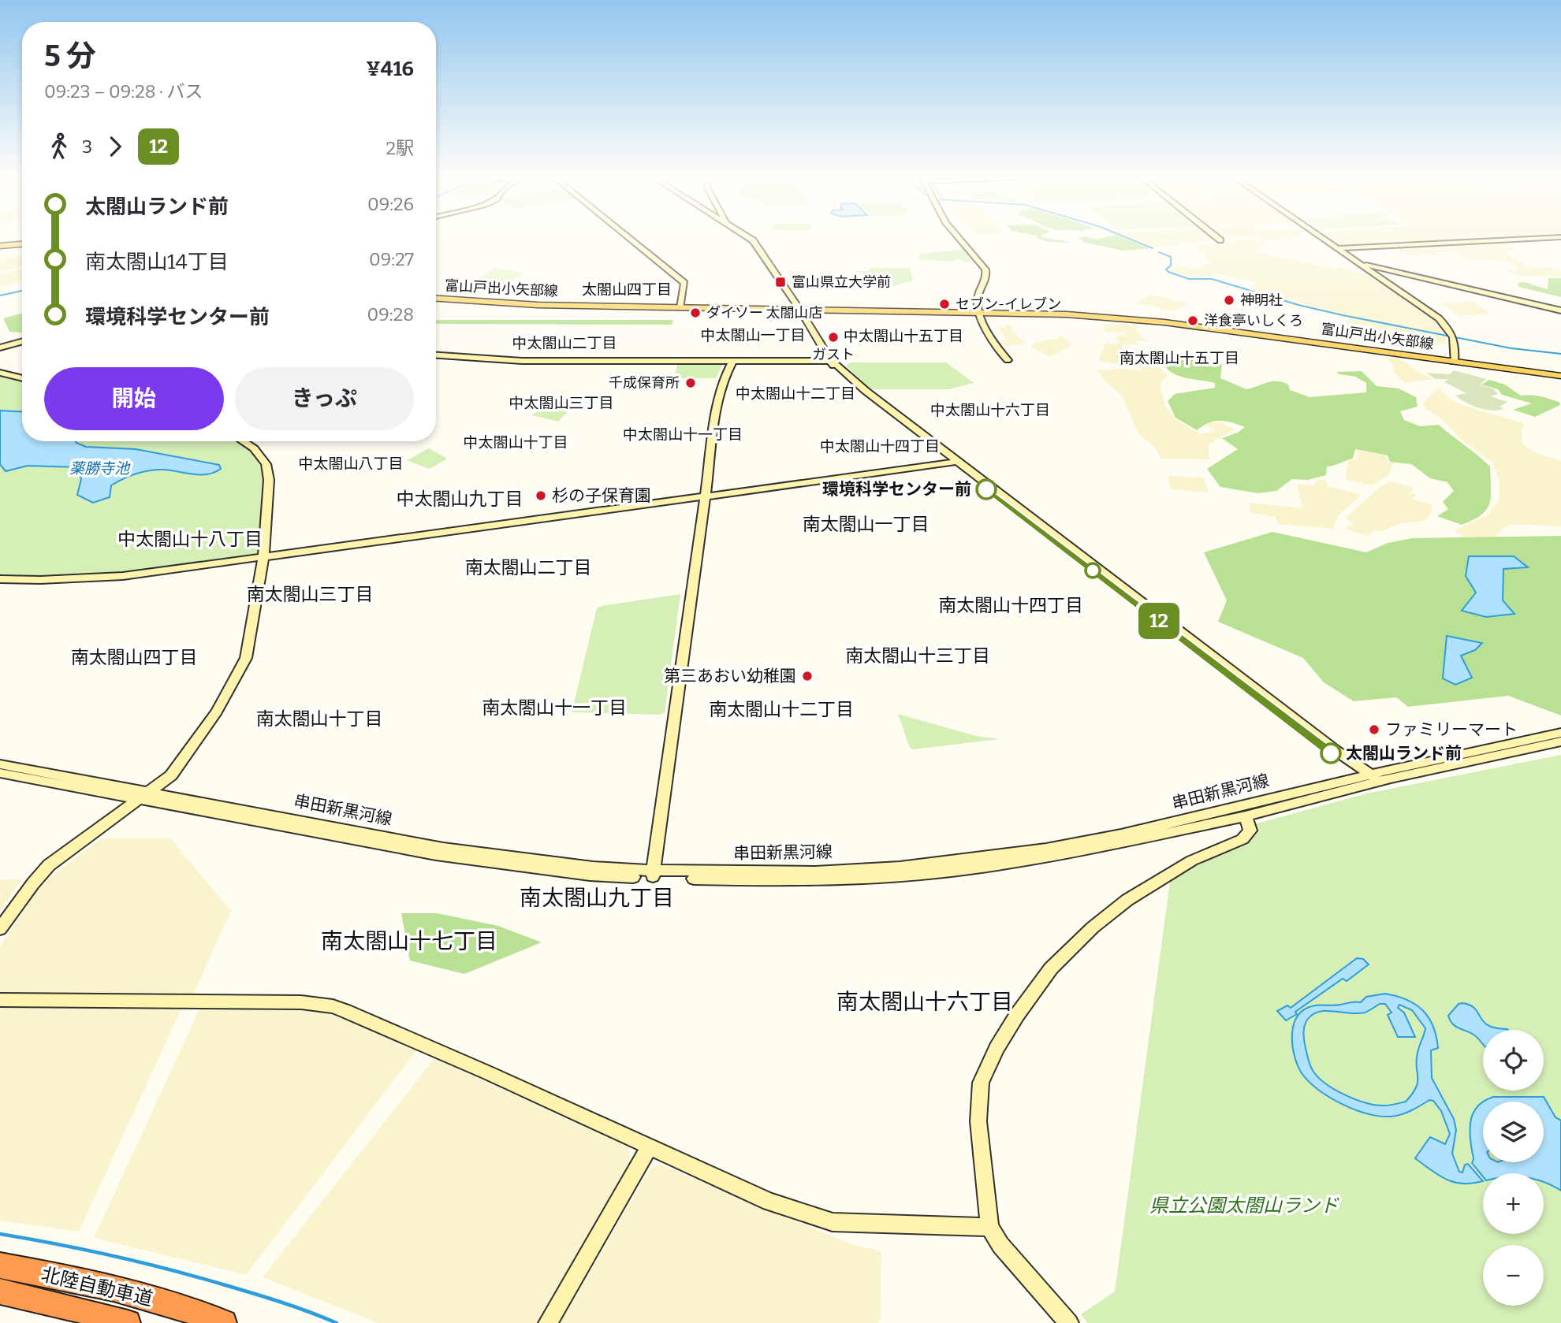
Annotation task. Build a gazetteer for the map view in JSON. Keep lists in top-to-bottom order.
{
  "streets": {
    "highway": ["北陸自動車道"],
    "main road": ["富山戸出小矢部線"],
    "street": ["串田新黒河線"]
  },
  "districts": [
    "太閤山四丁目",
    "中太閤山一丁目",
    "中太閤山十五丁目",
    "中太閤山二丁目",
    "南太閤山十五丁目",
    "中太閤山十二丁目",
    "中太閤山三丁目",
    "中太閤山十六丁目",
    "中太閤山十一丁目",
    "中太閤山十丁目",
    "中太閤山十四丁目",
    "中太閤山八丁目",
    "中太閤山九丁目",
    "南太閤山一丁目",
    "中太閤山十八丁目",
    "南太閤山二丁目",
    "南太閤山三丁目",
    "南太閤山十四丁目",
    "南太閤山十三丁目",
    "南太閤山四丁目",
    "南太閤山十一丁目",
    "南太閤山十二丁目",
    "南太閤山十丁目",
    "南太閤山九丁目",
    "南太閤山十七丁目",
    "南太閤山十六丁目"
  ],
  "water": ["薬勝寺池"],
  "parks": ["県立公園太閤山ランド"],
  "places": {
    "transit": ["富山県立大学前"],
    "other": [
      "神明社",
      "セブン-イレブン",
      "ダイソー 太閤山店",
      "洋食亭いしくろ",
      "ガスト",
      "千成保育所",
      "環境科学センター前",
      "杉の子保育園",
      "第三あおい幼稚園",
      "ファミリーマート",
      "太閤山ランド前"
    ]
  },
  "lines": ["bus line 12"],
  "page": {
    "on_map": "12",
    "heading": ["5 分", "09:23 – 09:28 · バス", "¥416"],
    "legs": ["3", "12", "2駅"],
    "list": [
      {
        "name": "太閤山ランド前",
        "value": "09:26"
      },
      {
        "name": "南太閤山14丁目",
        "value": "09:27"
      },
      {
        "name": "環境科学センター前",
        "value": "09:28"
      }
    ],
    "buttons": ["開始", "きっぷ"],
    "map_buttons": ["+", "−"]
  }
}
